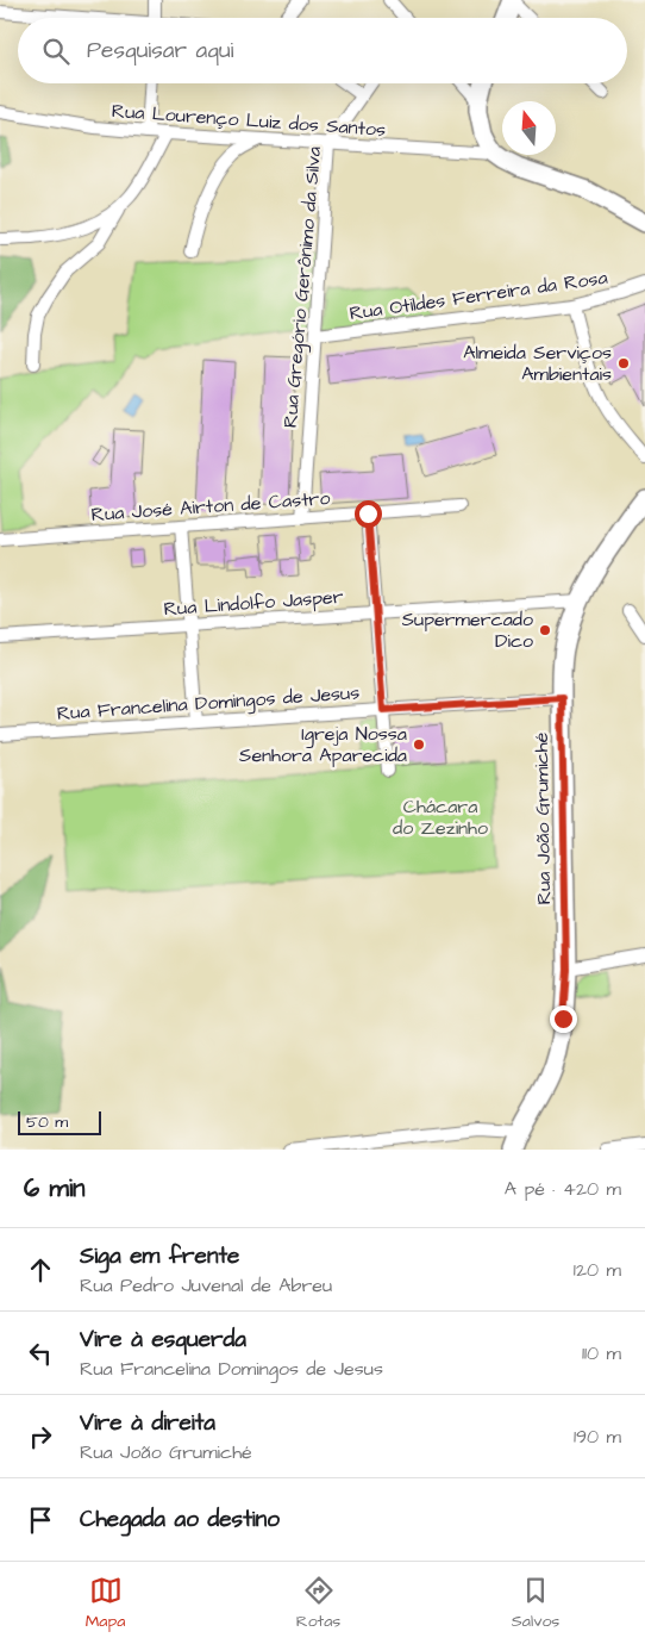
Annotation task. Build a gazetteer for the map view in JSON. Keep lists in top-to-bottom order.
{
  "streets": {
    "main road": ["Rua João Grumiché"],
    "street": [
      "Rua Lourenço Luiz dos Santos",
      "Rua Gregório Gerônimo da Silva",
      "Rua Otildes Ferreira da Rosa",
      "Rua José Airton de Castro",
      "Rua Lindolfo Jasper",
      "Rua Francelina Domingos de Jesus"
    ]
  },
  "crossings": [
    ["Rua Lourenço Luiz dos Santos", "Rua Gregório Gerônimo da Silva"],
    ["Rua Gregório Gerônimo da Silva", "Rua Otildes Ferreira da Rosa"],
    ["Rua Gregório Gerônimo da Silva", "Rua José Airton de Castro"],
    ["Rua Lindolfo Jasper", "Rua João Grumiché"],
    ["Rua Francelina Domingos de Jesus", "Rua João Grumiché"]
  ],
  "parks": ["Chácara do Zezinho"],
  "places": ["Almeida Serviços Ambientais", "Supermercado Dico", "Igreja Nossa Senhora Aparecida"],
  "scale_bar": "50 m",
  "north": "top",
  "page": {
    "search": "Pesquisar aqui",
    "scale": "50 m",
    "heading": ["6 min", "A pé · 420 m"],
    "list": [
      ["Siga em frente", "Rua Pedro Juvenal de Abreu", "120 m"],
      ["Vire à esquerda", "Rua Francelina Domingos de Jesus", "110 m"],
      ["Vire à direita", "Rua João Grumiché", "190 m"],
      "Chegada ao destino"
    ],
    "nav": ["Mapa", "Rotas", "Salvos"]
  }
}
